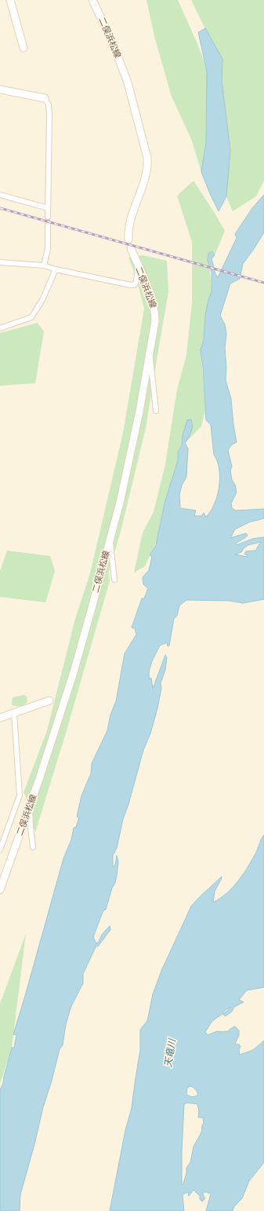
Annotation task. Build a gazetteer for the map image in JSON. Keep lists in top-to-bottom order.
{
  "streets": {
    "main road": ["二俣浜松線"]
  },
  "water": ["天竜川"]
}
